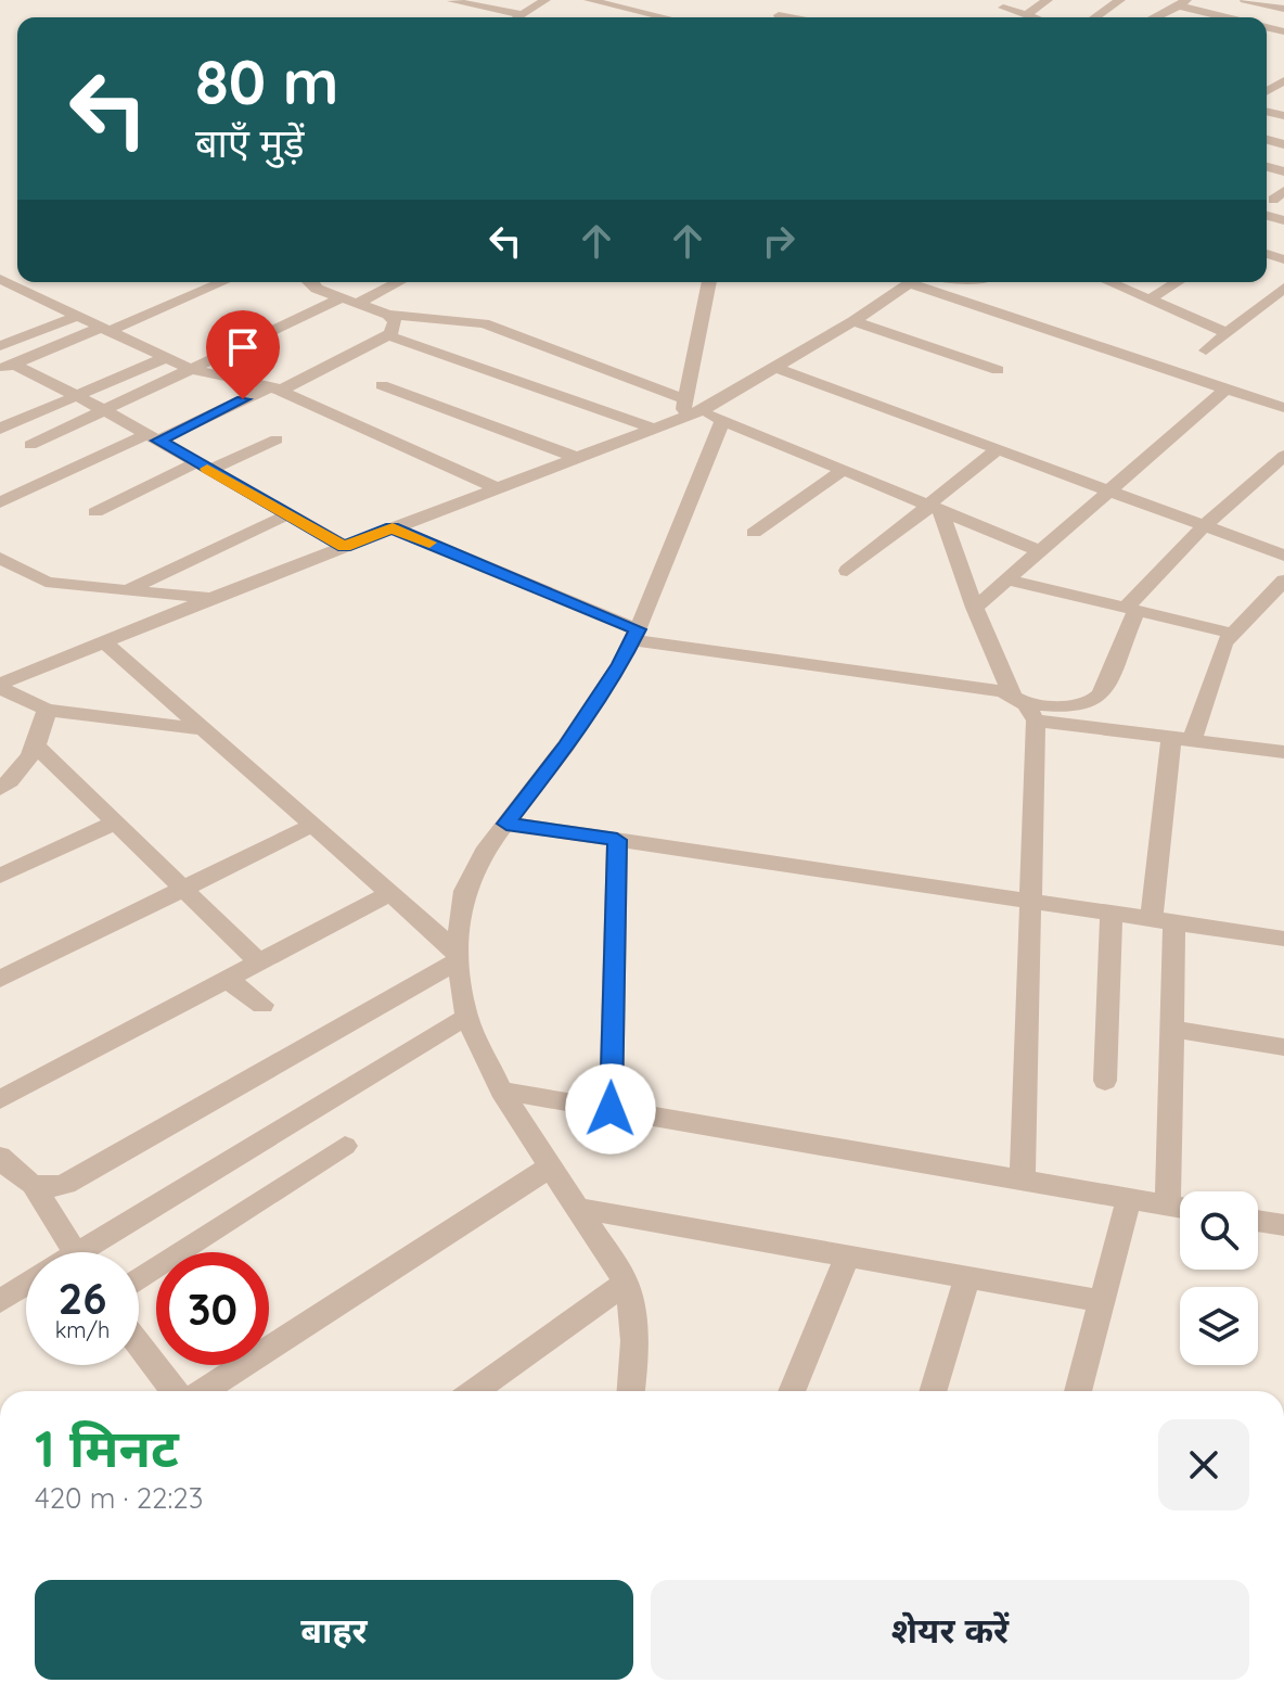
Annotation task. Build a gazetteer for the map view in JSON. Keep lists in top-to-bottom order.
{
  "page": {
    "turn": ["80 m", "बाएँ मुड़ें"],
    "speed": "26 km/h",
    "limit": "30",
    "heading": ["1 मिनट", "420 m · 22:23"],
    "buttons": ["बाहर", "शेयर करें"]
  }
}
